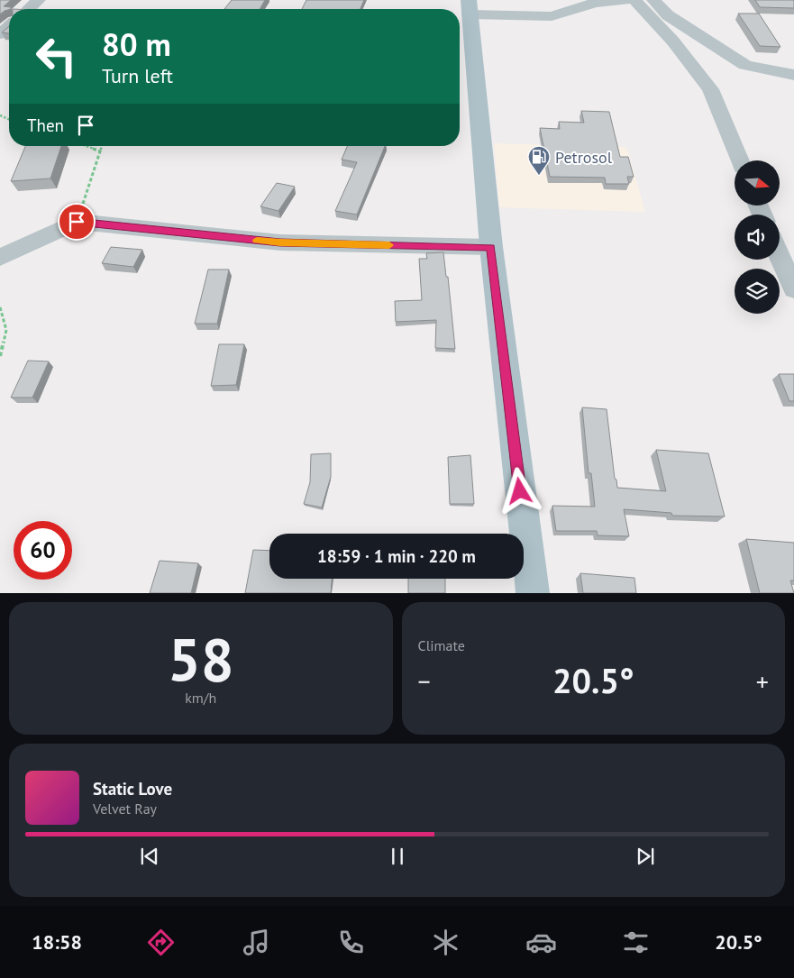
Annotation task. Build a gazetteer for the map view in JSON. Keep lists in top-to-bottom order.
{
  "places": {
    "fuel station": ["Petrosol"]
  },
  "north": "right",
  "page": {
    "turn": ["80 m", "Turn left"],
    "then": "Then",
    "limit": "60",
    "trip": "18:59 · 1 min · 220 m",
    "tile": [
      ["58", "km/h"],
      "Climate"
    ],
    "heat": ["−", "20.5°", "+"],
    "song": ["Static Love", "Velvet Ray"],
    "tabs": ["18:58", "20.5°"]
  }
}
